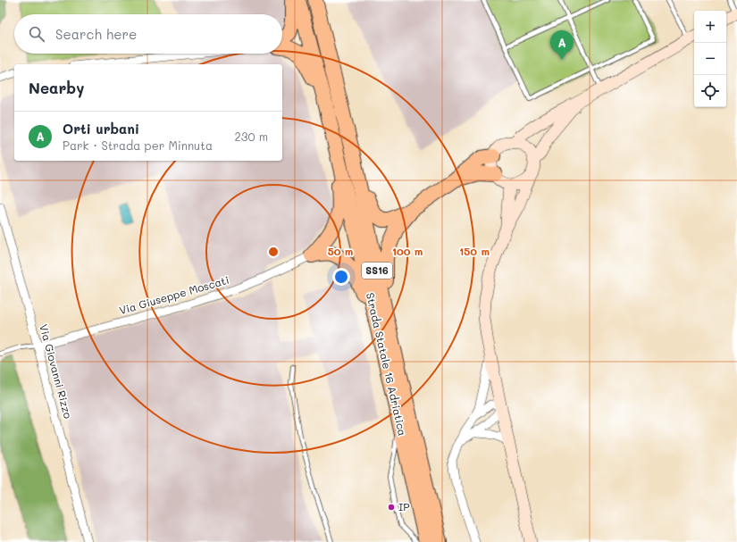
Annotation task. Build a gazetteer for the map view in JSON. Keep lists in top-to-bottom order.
{
  "streets": {
    "highway": ["SS16", "Strada Statale 16 Adriatica"],
    "street": ["Via Giuseppe Moscati", "Via Giovanni Rizzo"]
  },
  "crossings": [
    ["Via Giuseppe Moscati", "Via Giovanni Rizzo"]
  ],
  "places": ["IP"],
  "page": {
    "map_buttons": ["+", "−"],
    "search": "Search here",
    "pins": "A",
    "heading": "Nearby",
    "list": [
      {
        "mark": "A",
        "name": "Orti urbani",
        "note": "Park · Strada per Minnuta",
        "value": "230 m"
      }
    ]
  },
  "rings": ["50 m", "100 m", "150 m"]
}
